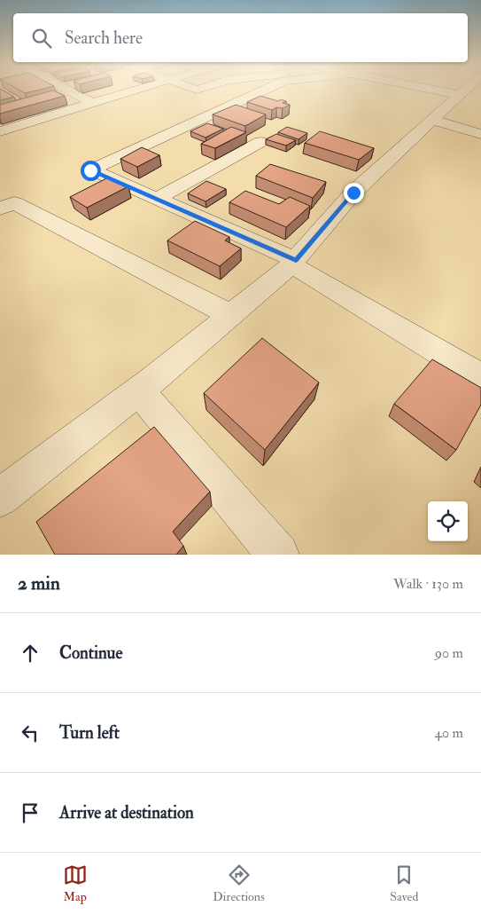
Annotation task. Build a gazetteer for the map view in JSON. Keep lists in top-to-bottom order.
{
  "page": {
    "search": "Search here",
    "heading": ["2 min", "Walk · 130 m"],
    "list": [
      ["Continue", "90 m"],
      ["Turn left", "40 m"],
      "Arrive at destination"
    ],
    "nav": ["Map", "Directions", "Saved"]
  }
}
